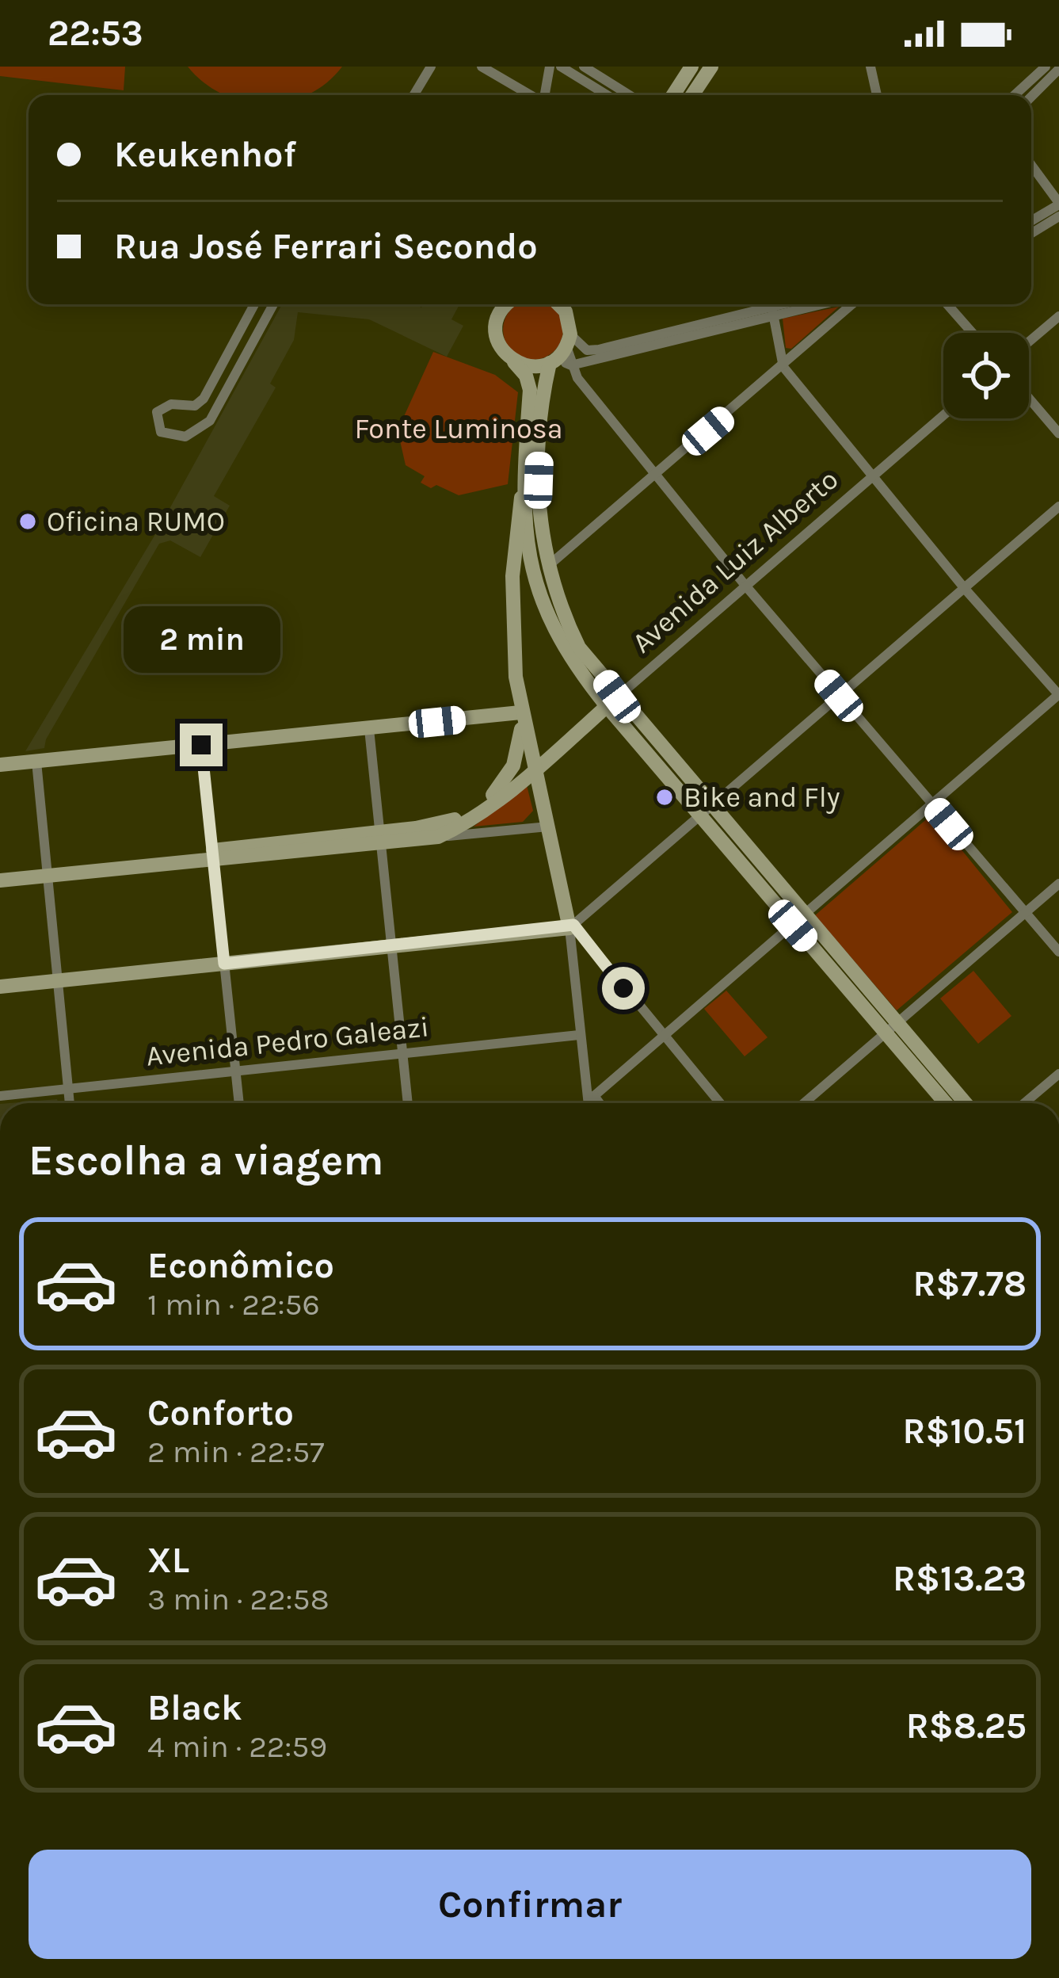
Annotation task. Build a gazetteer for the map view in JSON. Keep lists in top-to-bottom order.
{
  "streets": {
    "main road": ["Avenida Luiz Alberto"],
    "street": ["Avenida Pedro Galeazi"]
  },
  "parks": ["Fonte Luminosa"],
  "places": ["Oficina RUMO", "Bike and Fly"],
  "page": {
    "status": "22:53",
    "banner": ["Keukenhof", "Rua José Ferrari Secondo"],
    "bubble": "2 min",
    "heading": "Escolha a viagem",
    "list": [
      {
        "name": "Econômico",
        "note": "1 min · 22:56",
        "value": "R$7.78"
      },
      {
        "name": "Conforto",
        "note": "2 min · 22:57",
        "value": "R$10.51"
      },
      {
        "name": "XL",
        "note": "3 min · 22:58",
        "value": "R$13.23"
      },
      {
        "name": "Black",
        "note": "4 min · 22:59",
        "value": "R$8.25"
      }
    ],
    "buttons": "Confirmar"
  }
}
